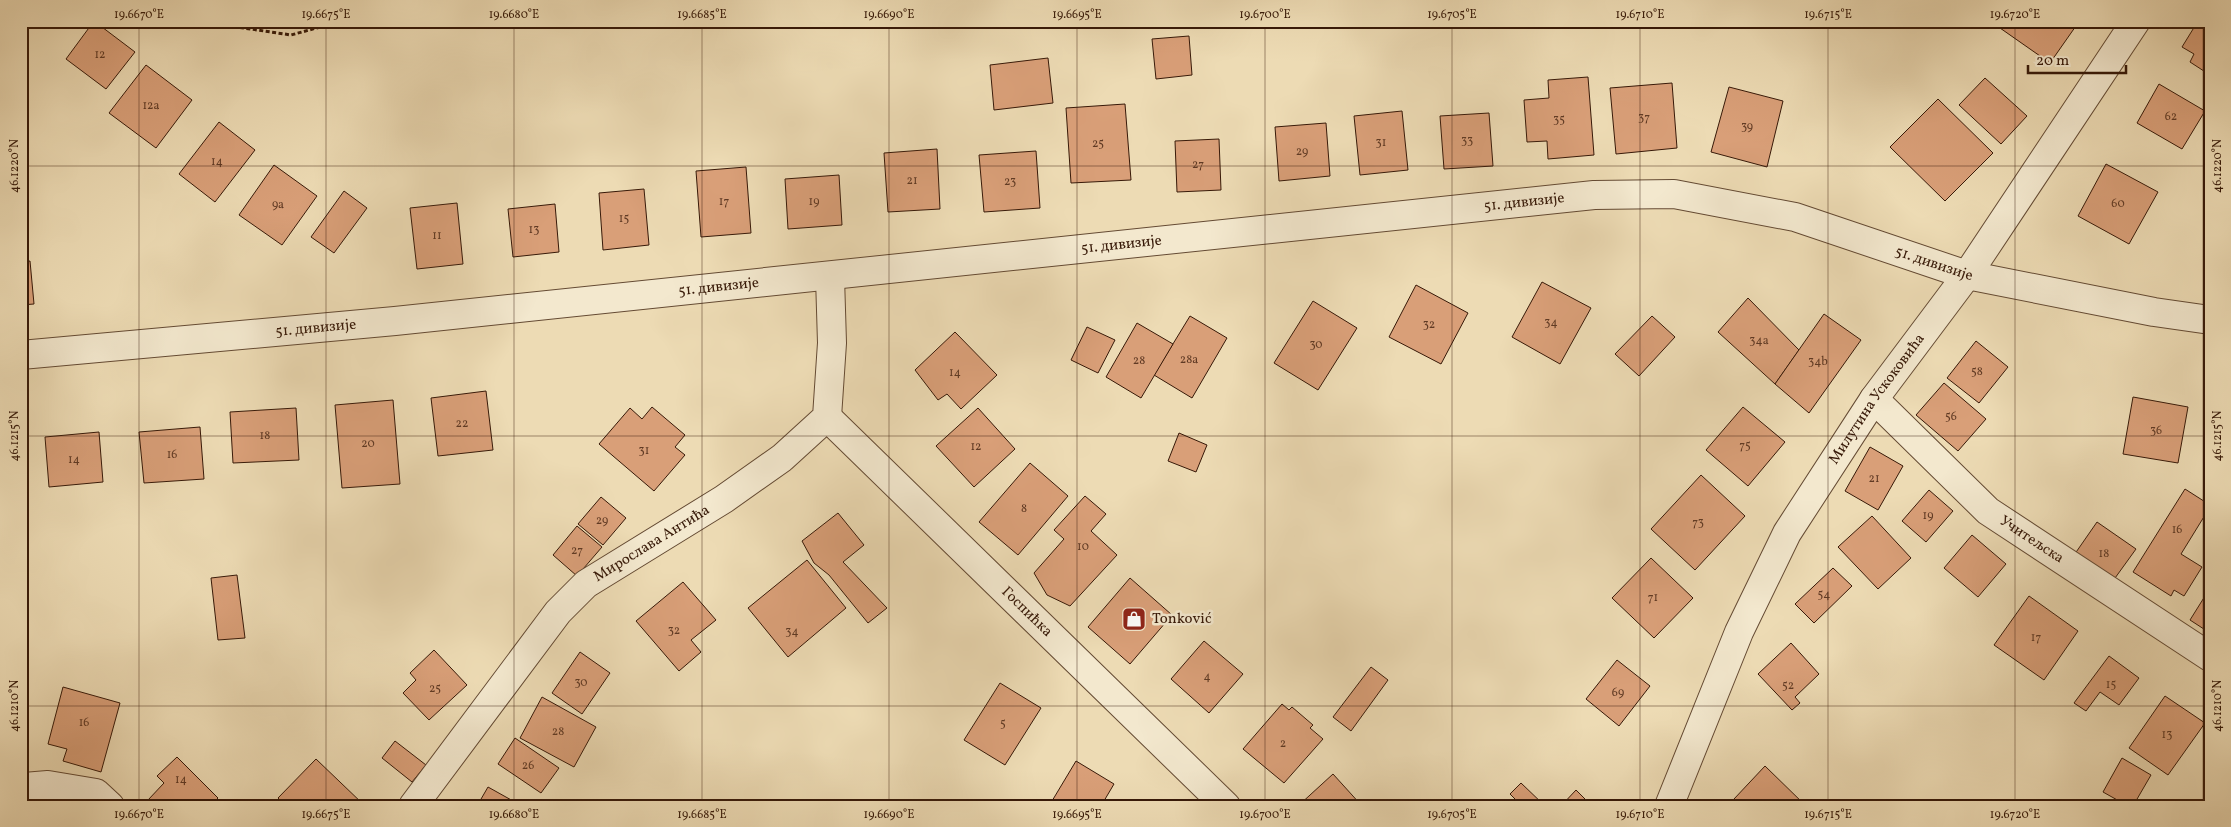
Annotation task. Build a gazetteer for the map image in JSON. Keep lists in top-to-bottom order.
{
  "streets": {
    "street": [
      "51. дивизије",
      "Милутина Ускоковића",
      "Учитељска",
      "Мирослава Антића",
      "Госпићка"
    ]
  },
  "crossings": [
    ["51. дивизије", "Милутина Ускоковића"],
    ["Милутина Ускоковића", "Учитељска"],
    ["Мирослава Антића", "Госпићка"]
  ],
  "places": {
    "shop": ["Tonković"]
  },
  "house_numbers": [
    "12",
    "12a",
    "62",
    "37",
    "35",
    "39",
    "33",
    "31",
    "25",
    "29",
    "14",
    "27",
    "21",
    "23",
    "17",
    "19",
    "60",
    "9a",
    "15",
    "13",
    "11",
    "34",
    "32",
    "34a",
    "30",
    "28a",
    "28",
    "34b",
    "58",
    "14",
    "56",
    "22",
    "36",
    "18",
    "20",
    "75",
    "12",
    "31",
    "16",
    "14",
    "21",
    "8",
    "19",
    "29",
    "73",
    "16",
    "10",
    "27",
    "18",
    "54",
    "71",
    "32",
    "34",
    "17",
    "4",
    "30",
    "15",
    "52",
    "25",
    "69",
    "16",
    "5",
    "28",
    "13",
    "2",
    "26",
    "14"
  ],
  "scale_bar": "20 m",
  "coordinates": [
    "19.6670°E",
    "19.6675°E",
    "19.6680°E",
    "19.6685°E",
    "19.6690°E",
    "19.6695°E",
    "19.6700°E",
    "19.6705°E",
    "19.6710°E",
    "19.6715°E",
    "19.6720°E",
    "46.1220°N",
    "46.1215°N",
    "46.1210°N"
  ]
}
